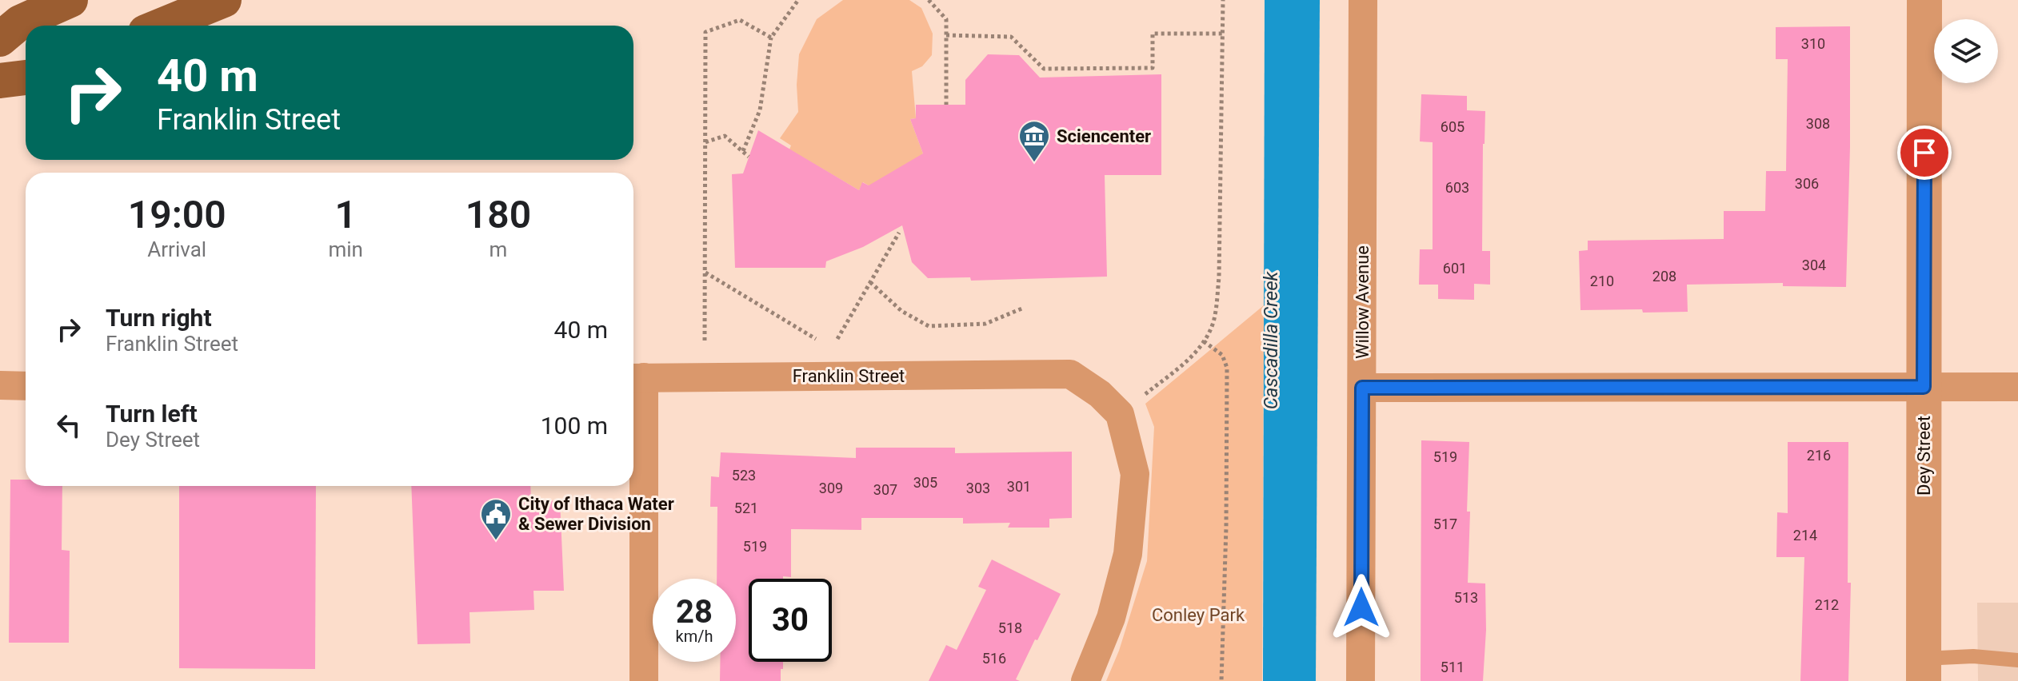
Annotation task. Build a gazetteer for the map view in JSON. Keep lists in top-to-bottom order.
{
  "streets": {
    "street": ["Willow Avenue", "Franklin Street", "Dey Street"]
  },
  "water": ["Cascadilla Creek"],
  "parks": ["Conley Park"],
  "places": {
    "museum": ["Sciencenter"],
    "public building": ["City of Ithaca Water & Sewer Division"]
  },
  "house_numbers": [
    "310",
    "308",
    "605",
    "306",
    "603",
    "304",
    "601",
    "208",
    "210",
    "216",
    "519",
    "523",
    "305",
    "301",
    "309",
    "303",
    "307",
    "521",
    "517",
    "214",
    "519",
    "513",
    "212",
    "518",
    "516",
    "511"
  ],
  "page": {
    "turn": ["40 m", "Franklin Street"],
    "eta": [
      "19:00",
      "Arrival",
      "1",
      "min",
      "180",
      "m"
    ],
    "list": [
      {
        "name": "Turn right",
        "note": "Franklin Street",
        "value": "40 m"
      },
      {
        "name": "Turn left",
        "note": "Dey Street",
        "value": "100 m"
      }
    ],
    "speed": "28 km/h",
    "limit": "30"
  }
}
